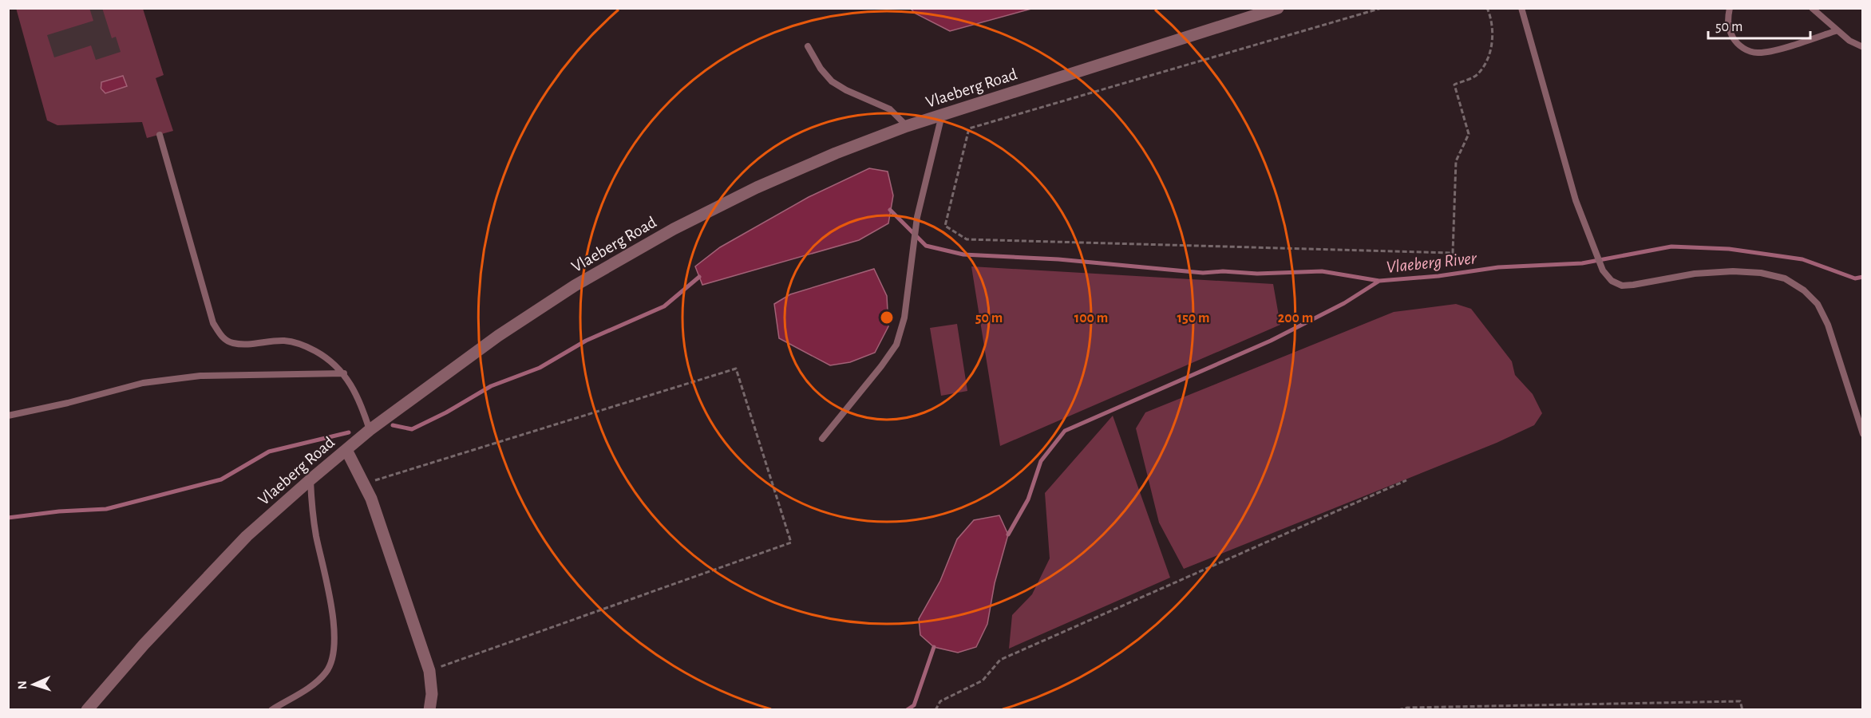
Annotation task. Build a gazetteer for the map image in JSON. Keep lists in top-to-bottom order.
{
  "streets": {
    "street": ["Vlaeberg Road"]
  },
  "water": ["Vlaeberg River"],
  "scale_bar": "50 m",
  "north": "left",
  "rings": [
    "50 m",
    "100 m",
    "150 m",
    "200 m"
  ]
}
